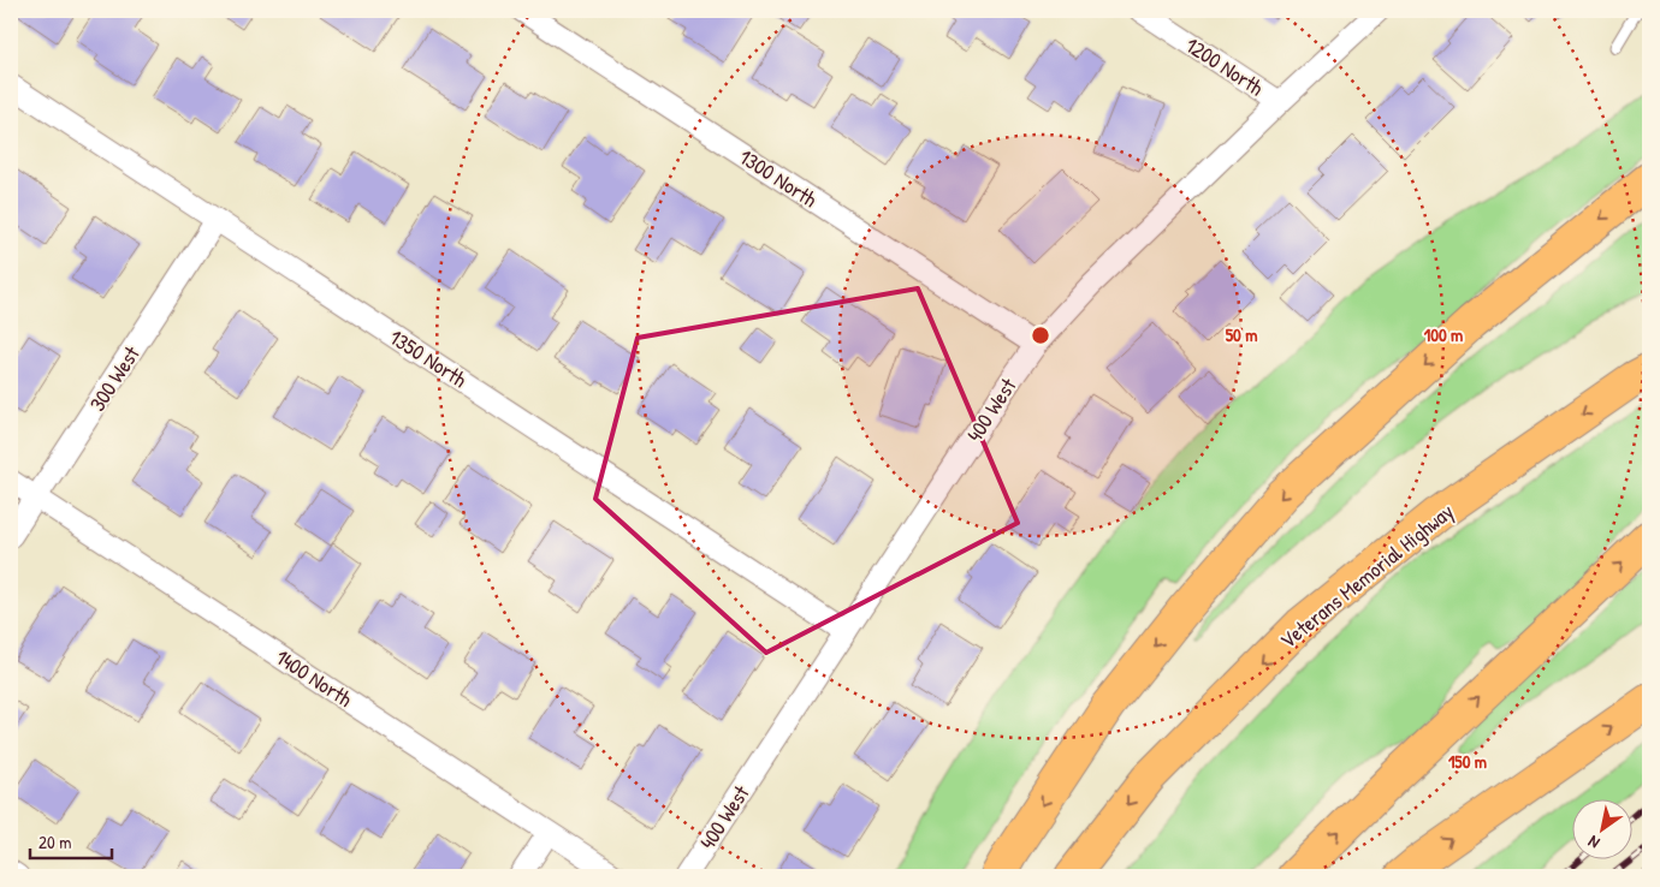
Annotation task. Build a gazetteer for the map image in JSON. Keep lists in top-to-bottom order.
{
  "streets": {
    "highway": ["Veterans Memorial Highway"],
    "street": [
      "1200 North",
      "1300 North",
      "1350 North",
      "300 West",
      "400 West",
      "1400 North"
    ]
  },
  "crossings": [
    ["1200 North", "400 West"],
    ["1300 North", "400 West"],
    ["1350 North", "300 West"],
    ["1350 North", "400 West"],
    ["300 West", "1400 North"]
  ],
  "scale_bar": "20 m",
  "north": "bottom left",
  "rings": ["50 m", "100 m", "150 m"]
}
